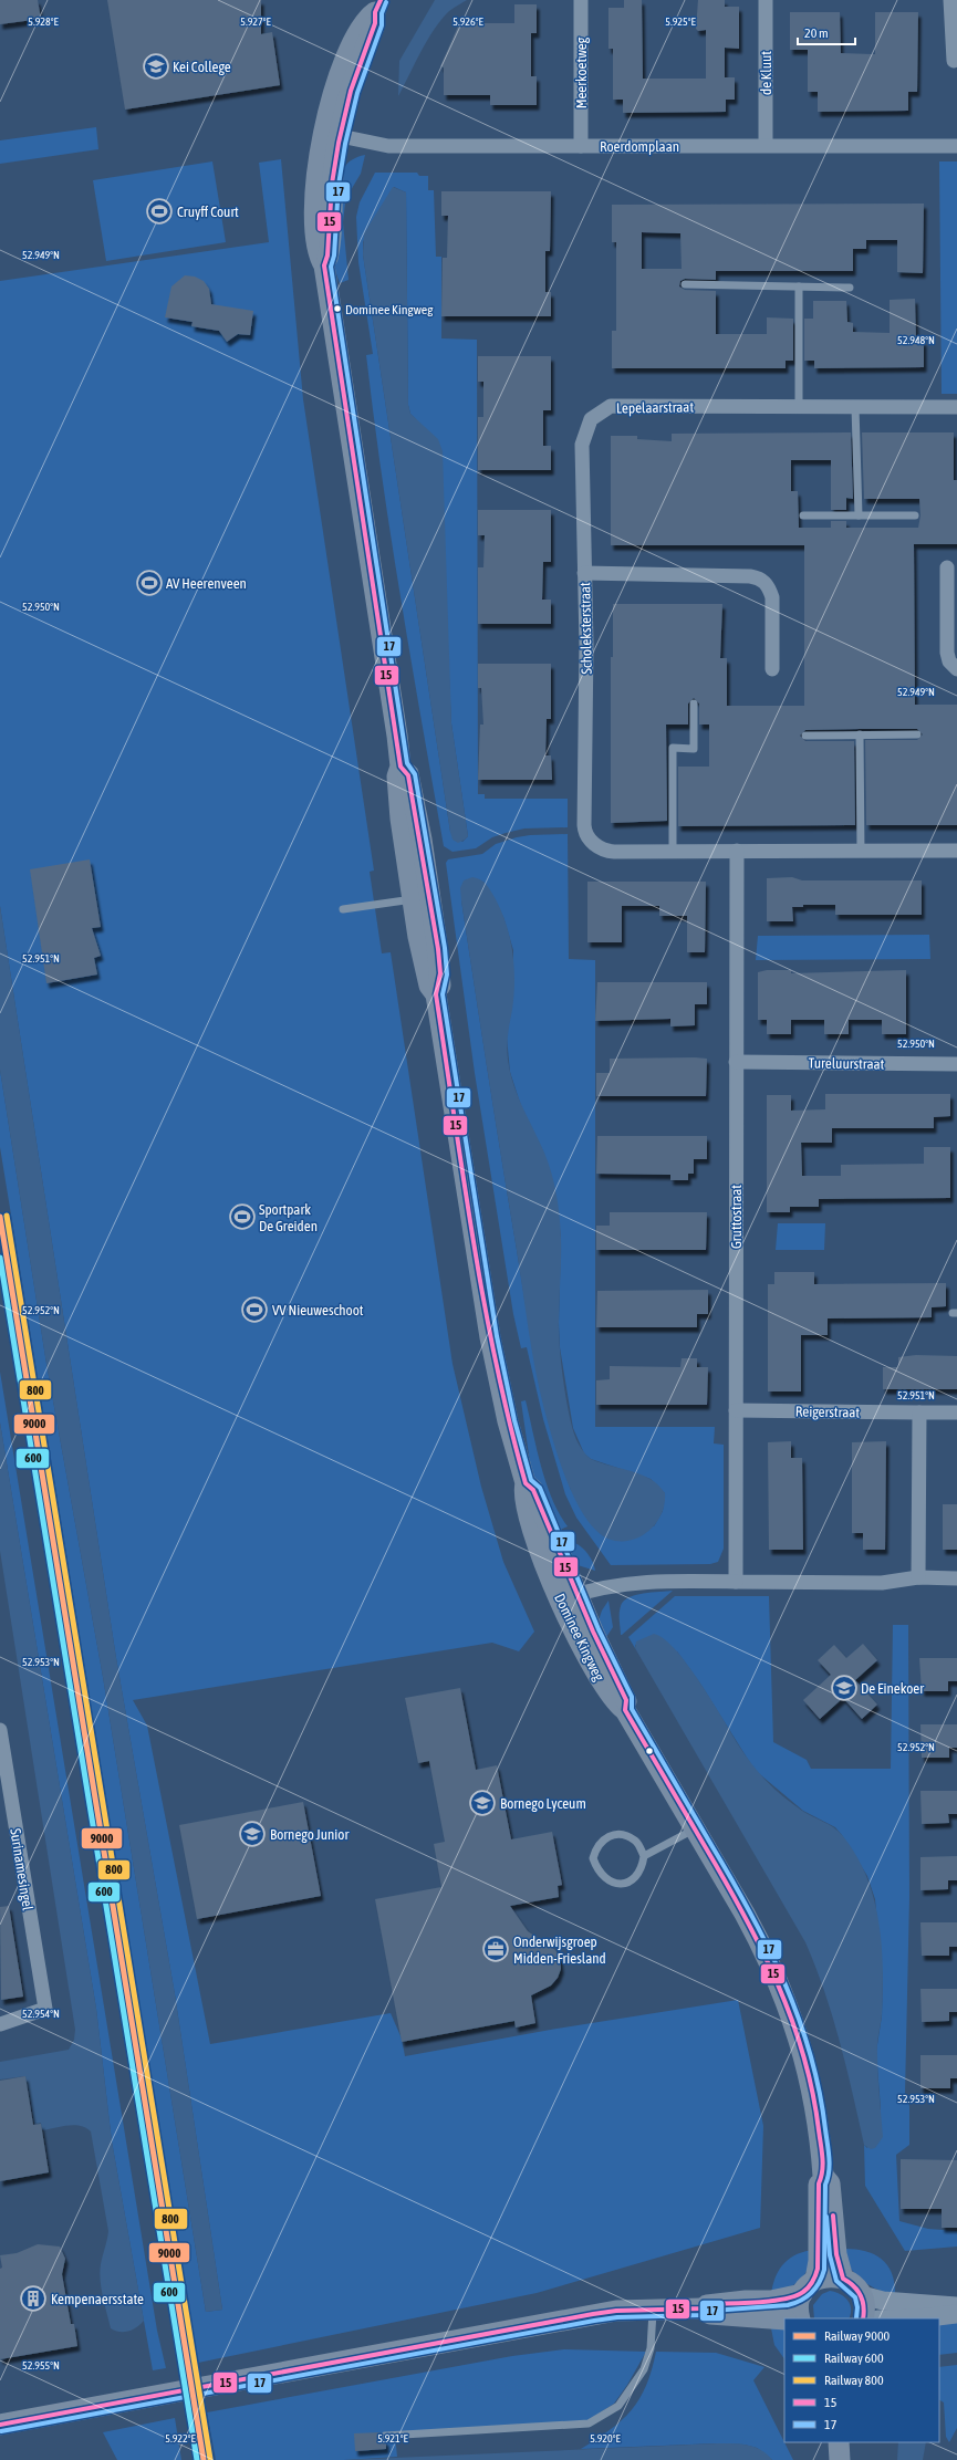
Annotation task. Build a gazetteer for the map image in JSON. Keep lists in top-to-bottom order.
{
  "streets": {
    "main road": ["Dominee Kingweg"],
    "street": [
      "Meerkoetweg",
      "de Kluut",
      "Roerdomplaan",
      "Lepelaarstraat",
      "Scholeksterstraat",
      "Tureluurstraat",
      "Gruttostraat",
      "Reigerstraat",
      "Surinamesingel"
    ]
  },
  "crossings": [
    ["Meerkoetweg", "Roerdomplaan"],
    ["de Kluut", "Roerdomplaan"],
    ["Roerdomplaan", "Dominee Kingweg"],
    ["Lepelaarstraat", "Scholeksterstraat"],
    ["Scholeksterstraat", "Gruttostraat"],
    ["Tureluurstraat", "Gruttostraat"],
    ["Gruttostraat", "Reigerstraat"]
  ],
  "places": {
    "school or university": [
      "Kei College",
      "De Einekoer",
      "Bornego Lyceum",
      "Bornego Junior"
    ],
    "sports": [
      "Cruyff Court",
      "AV Heerenveen",
      "Sportpark De Greiden",
      "VV Nieuweschoot"
    ],
    "other": ["Dominee Kingweg"],
    "office": ["Onderwijsgroep Midden-Friesland"],
    "building": ["Kempenaersstate"]
  },
  "lines": [
    "transit line 15",
    "transit line 17",
    "rail line 800",
    "rail line 9000",
    "rail line 600"
  ],
  "legend": [
    "Railway 9000",
    "Railway 600",
    "Railway 800",
    "15",
    "17"
  ],
  "scale_bar": "20 m",
  "coordinates": [
    "5.928°E",
    "5.927°E",
    "5.926°E",
    "5.925°E",
    "52.949°N",
    "52.948°N",
    "52.950°N",
    "52.951°N",
    "52.952°N",
    "52.953°N",
    "52.954°N",
    "52.955°N",
    "5.922°E",
    "5.921°E",
    "5.920°E"
  ]
}
